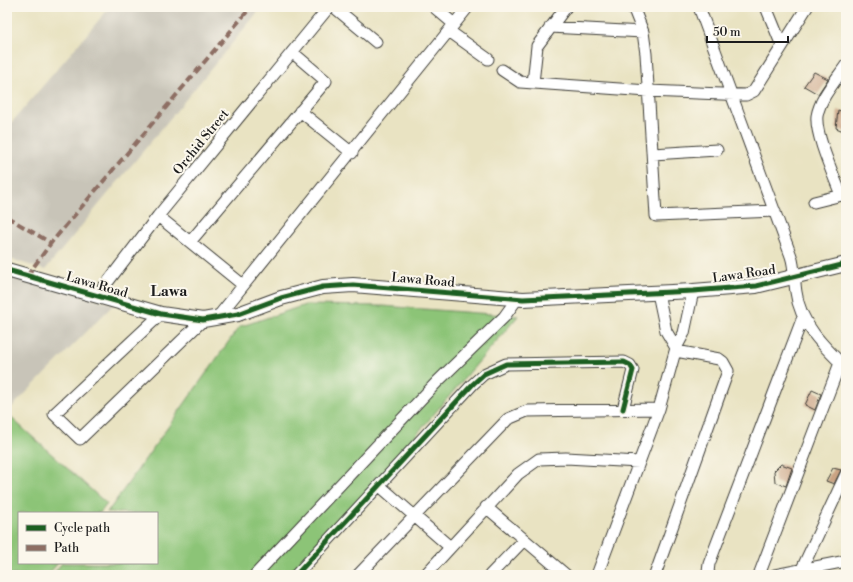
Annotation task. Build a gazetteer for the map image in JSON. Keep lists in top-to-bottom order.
{
  "streets": {
    "main road": ["Lawa Road"],
    "street": ["Orchid Street"]
  },
  "crossings": [
    ["Orchid Street", "Lawa Road"]
  ],
  "districts": ["Lawa"],
  "legend": ["Cycle path", "Path"],
  "scale_bar": "50 m"
}
